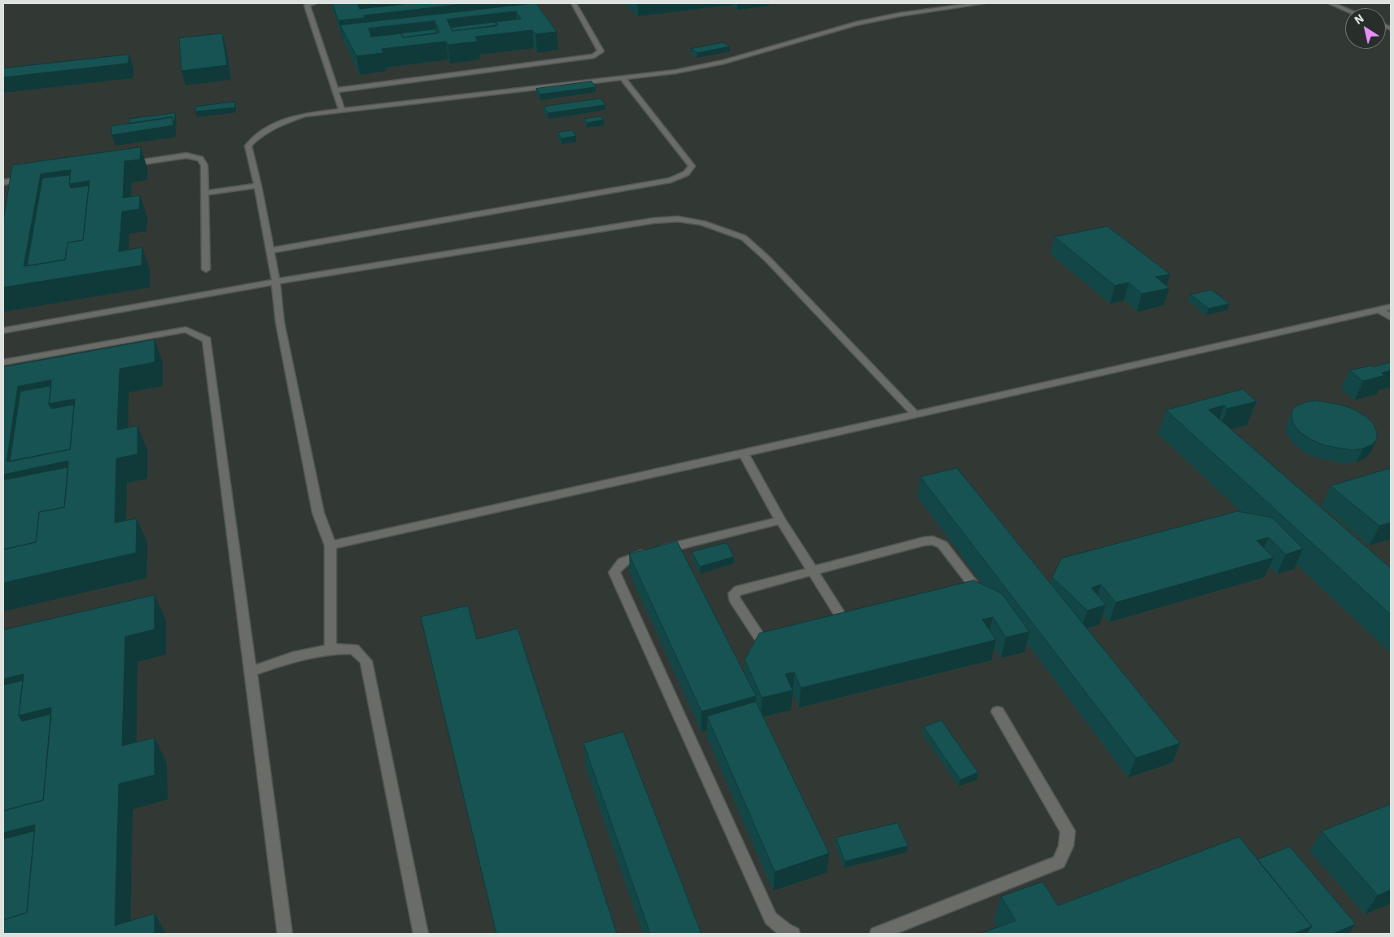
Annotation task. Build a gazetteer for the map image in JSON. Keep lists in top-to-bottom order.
{
  "north": "top left"
}
